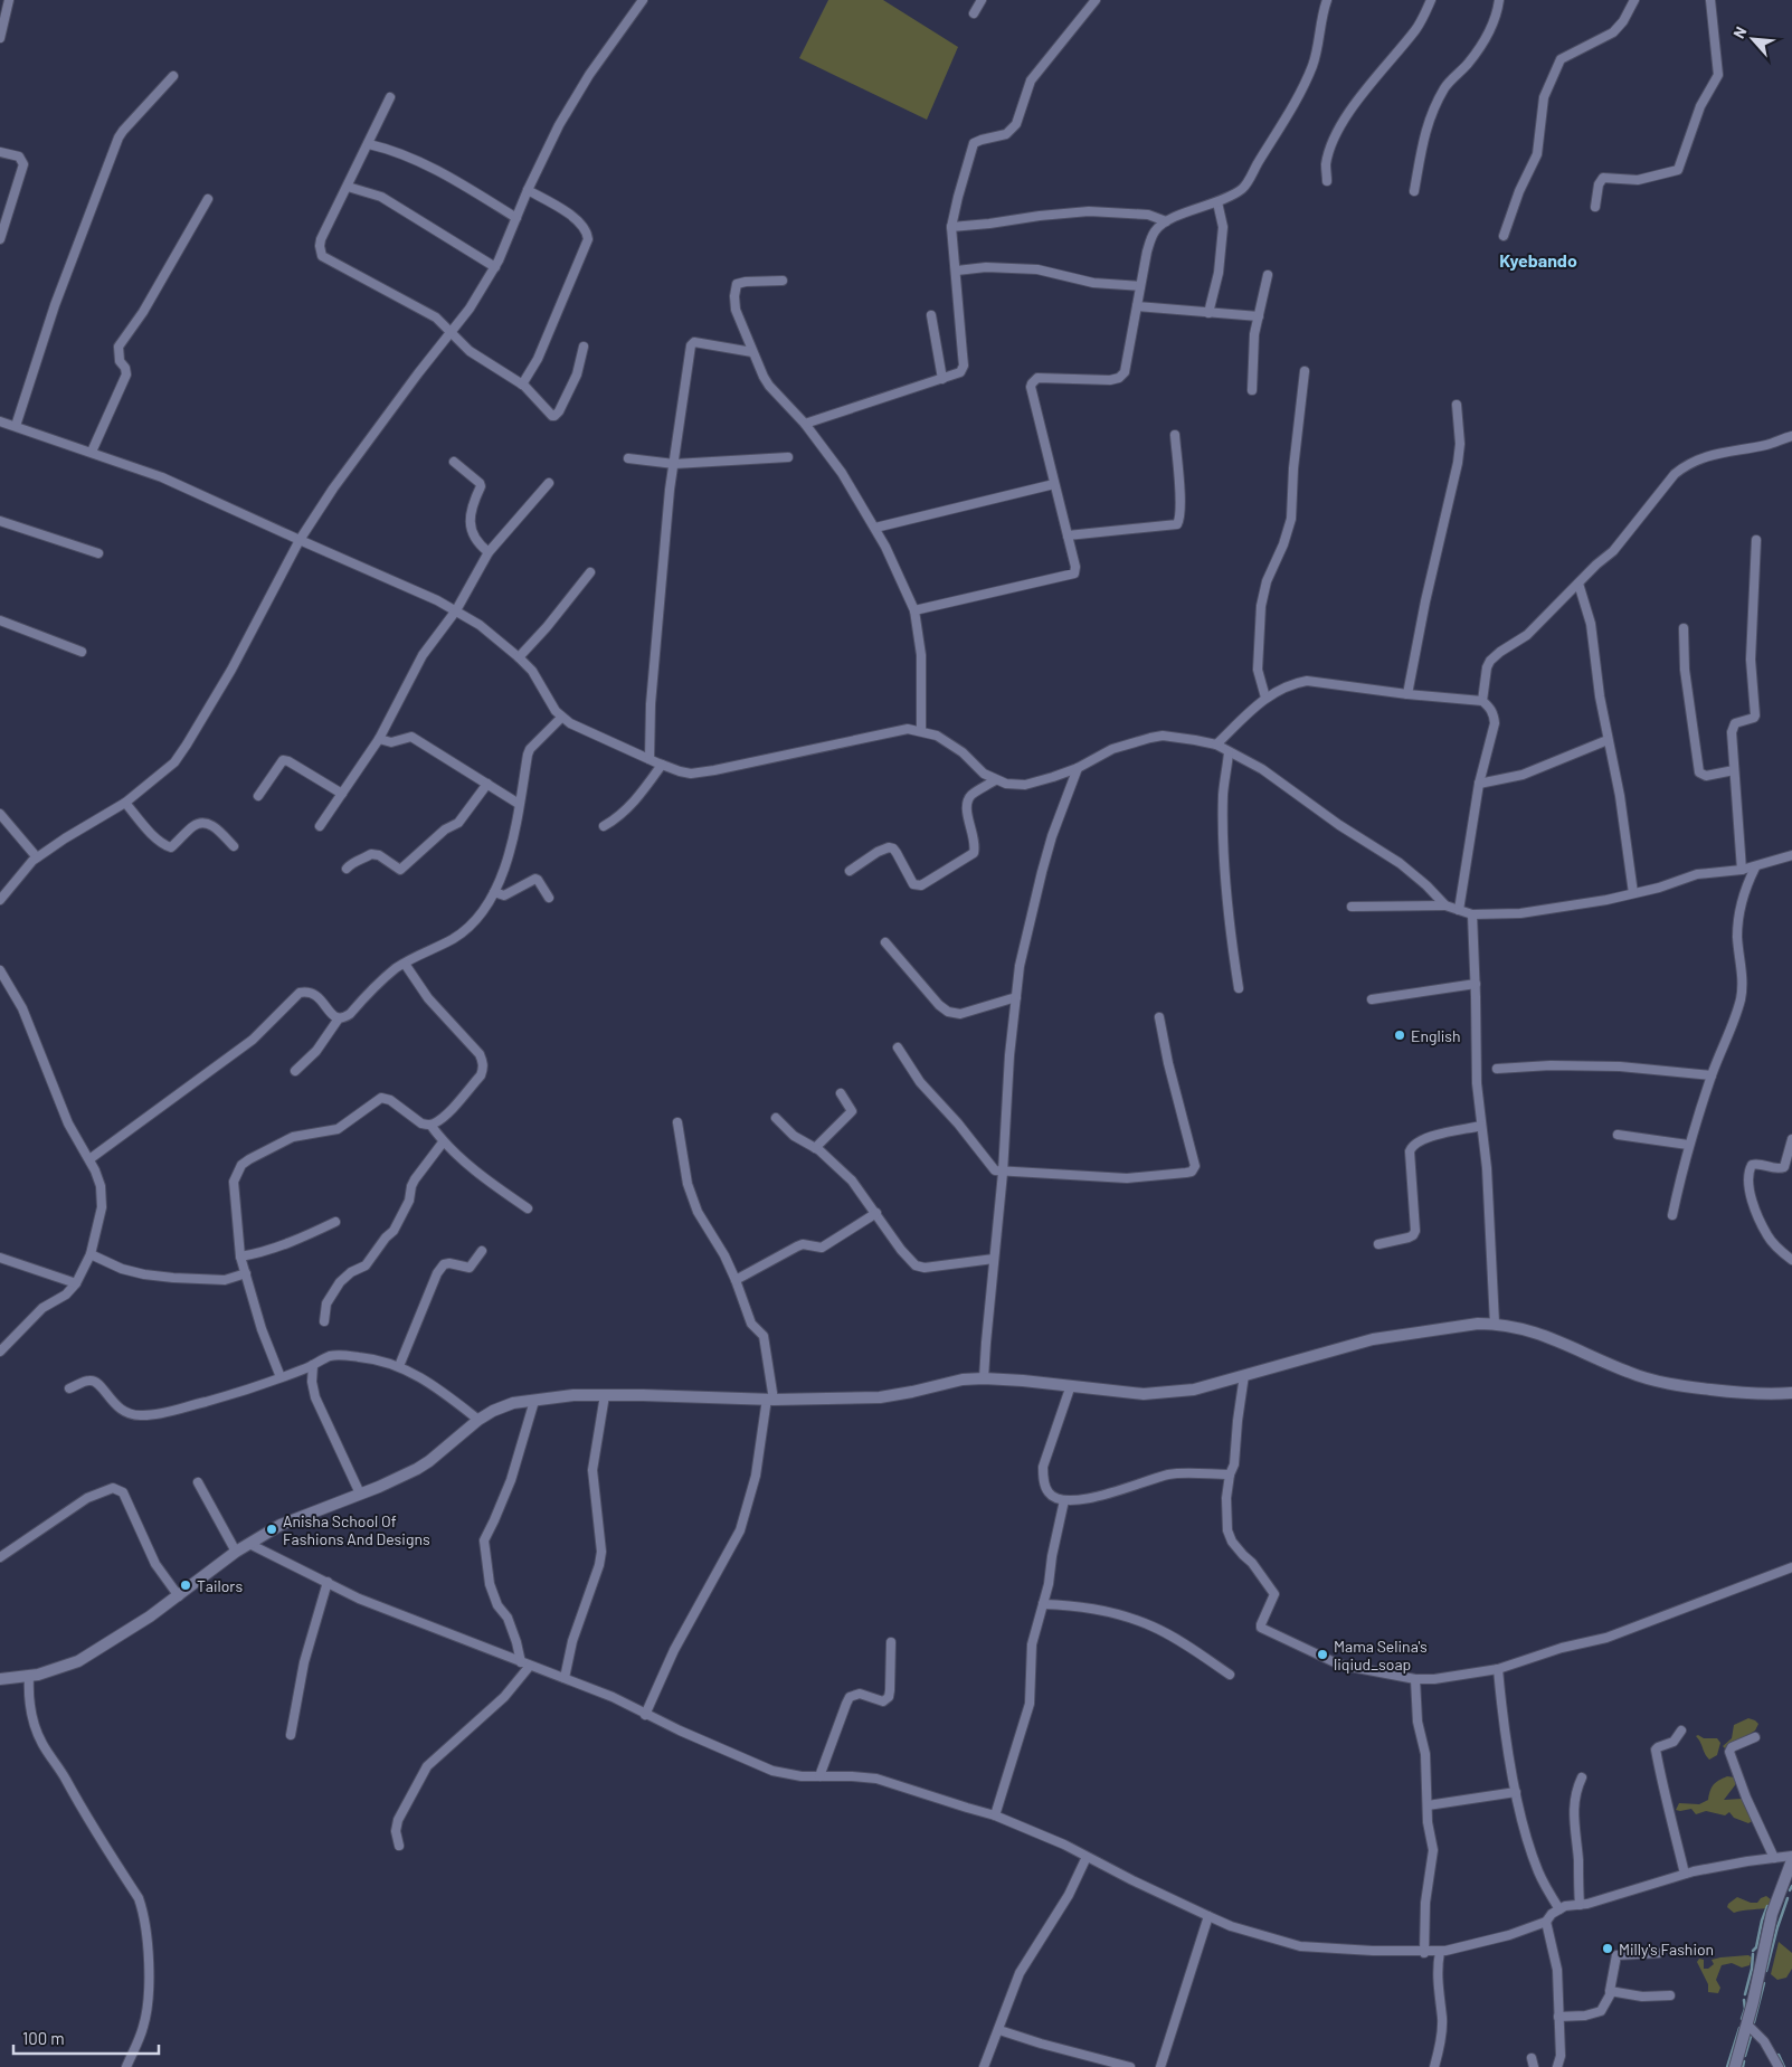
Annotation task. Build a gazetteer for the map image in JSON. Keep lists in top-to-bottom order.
{
  "districts": ["Kyebando"],
  "places": [
    "English",
    "Anisha School Of Fashions And Designs",
    "Tailors",
    "Mama Selina's liqiud_soap",
    "Milly's Fashion"
  ],
  "scale_bar": "100 m",
  "north": "top left"
}
